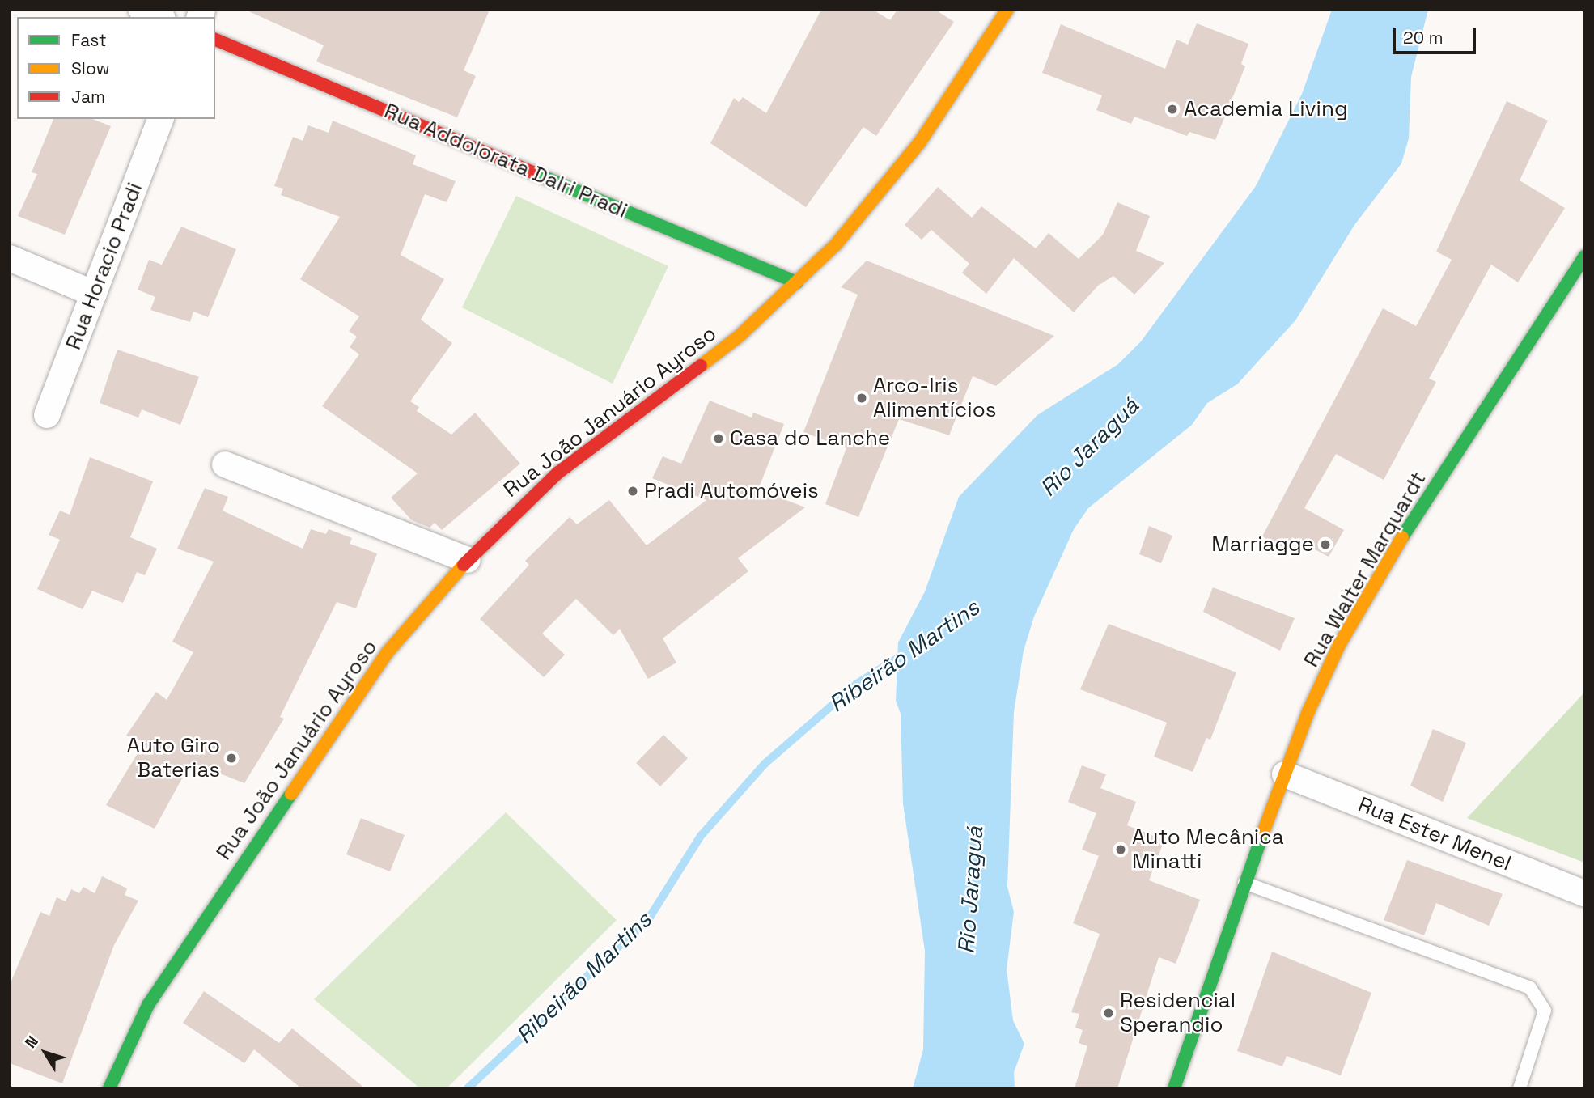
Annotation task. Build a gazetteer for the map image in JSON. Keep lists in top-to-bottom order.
{
  "streets": {
    "main road": ["Rua Addolorata Dalri Pradi", "Rua João Januário Ayroso", "Rua Walter Marquardt"],
    "street": ["Rua Horacio Pradi", "Rua Ester Menel"]
  },
  "crossings": [
    ["Rua Addolorata Dalri Pradi", "Rua João Januário Ayroso"],
    ["Rua Walter Marquardt", "Rua Ester Menel"]
  ],
  "water": ["Rio Jaraguá", "Ribeirão Martins"],
  "places": [
    "Academia Living",
    "Arco-Iris Alimentícios",
    "Casa do Lanche",
    "Pradi Automóveis",
    "Marriagge",
    "Auto Giro Baterias",
    "Auto Mecânica Minatti",
    "Residencial Sperandio"
  ],
  "legend": ["Fast", "Slow", "Jam"],
  "scale_bar": "20 m",
  "north": "top left"
}
